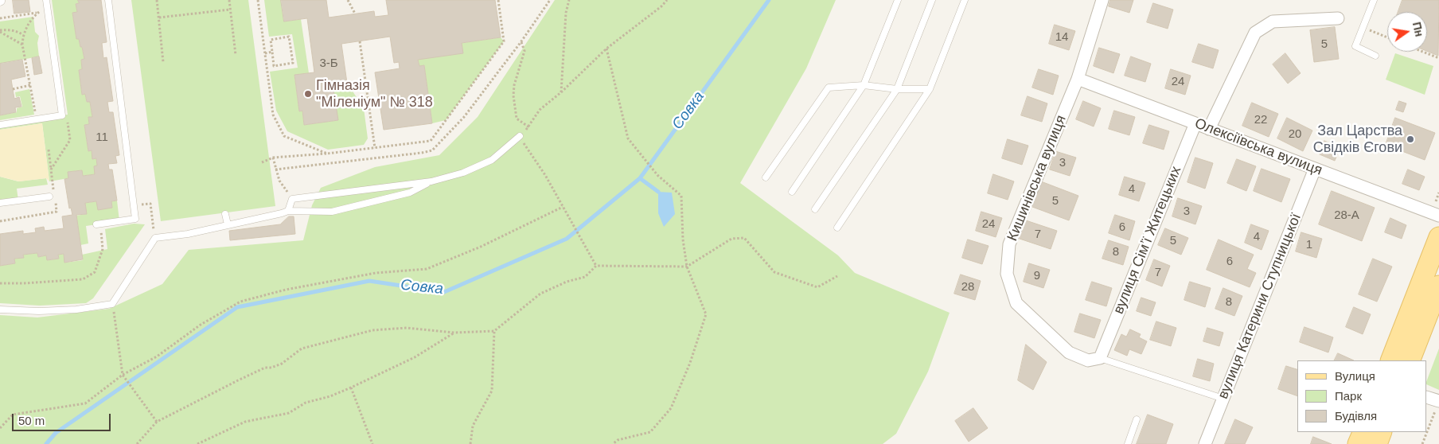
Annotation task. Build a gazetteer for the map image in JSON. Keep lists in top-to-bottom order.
{
  "streets": {
    "street": [
      "Олексіївська вулиця",
      "Кишинівська вулиця",
      "вулиця Сімʼї Житецьких",
      "вулиця Катерини Ступницької"
    ]
  },
  "crossings": [
    ["Олексіївська вулиця", "Кишинівська вулиця"],
    ["Олексіївська вулиця", "вулиця Сімʼї Житецьких"],
    ["Олексіївська вулиця", "вулиця Катерини Ступницької"],
    ["Кишинівська вулиця", "вулиця Сімʼї Житецьких"]
  ],
  "water": ["Совка"],
  "places": ["Гімназія \"Міленіум\" № 318", "Зал Царства Свідків Єгови"],
  "house_numbers": [
    "14",
    "5",
    "3-Б",
    "24",
    "22",
    "20",
    "11",
    "3",
    "4",
    "5",
    "3",
    "28-А",
    "24",
    "6",
    "7",
    "4",
    "5",
    "1",
    "8",
    "6",
    "7",
    "9",
    "28",
    "8"
  ],
  "legend": ["Вулиця", "Парк", "Будівля"],
  "scale_bar": "50 m",
  "north": "right"
}
